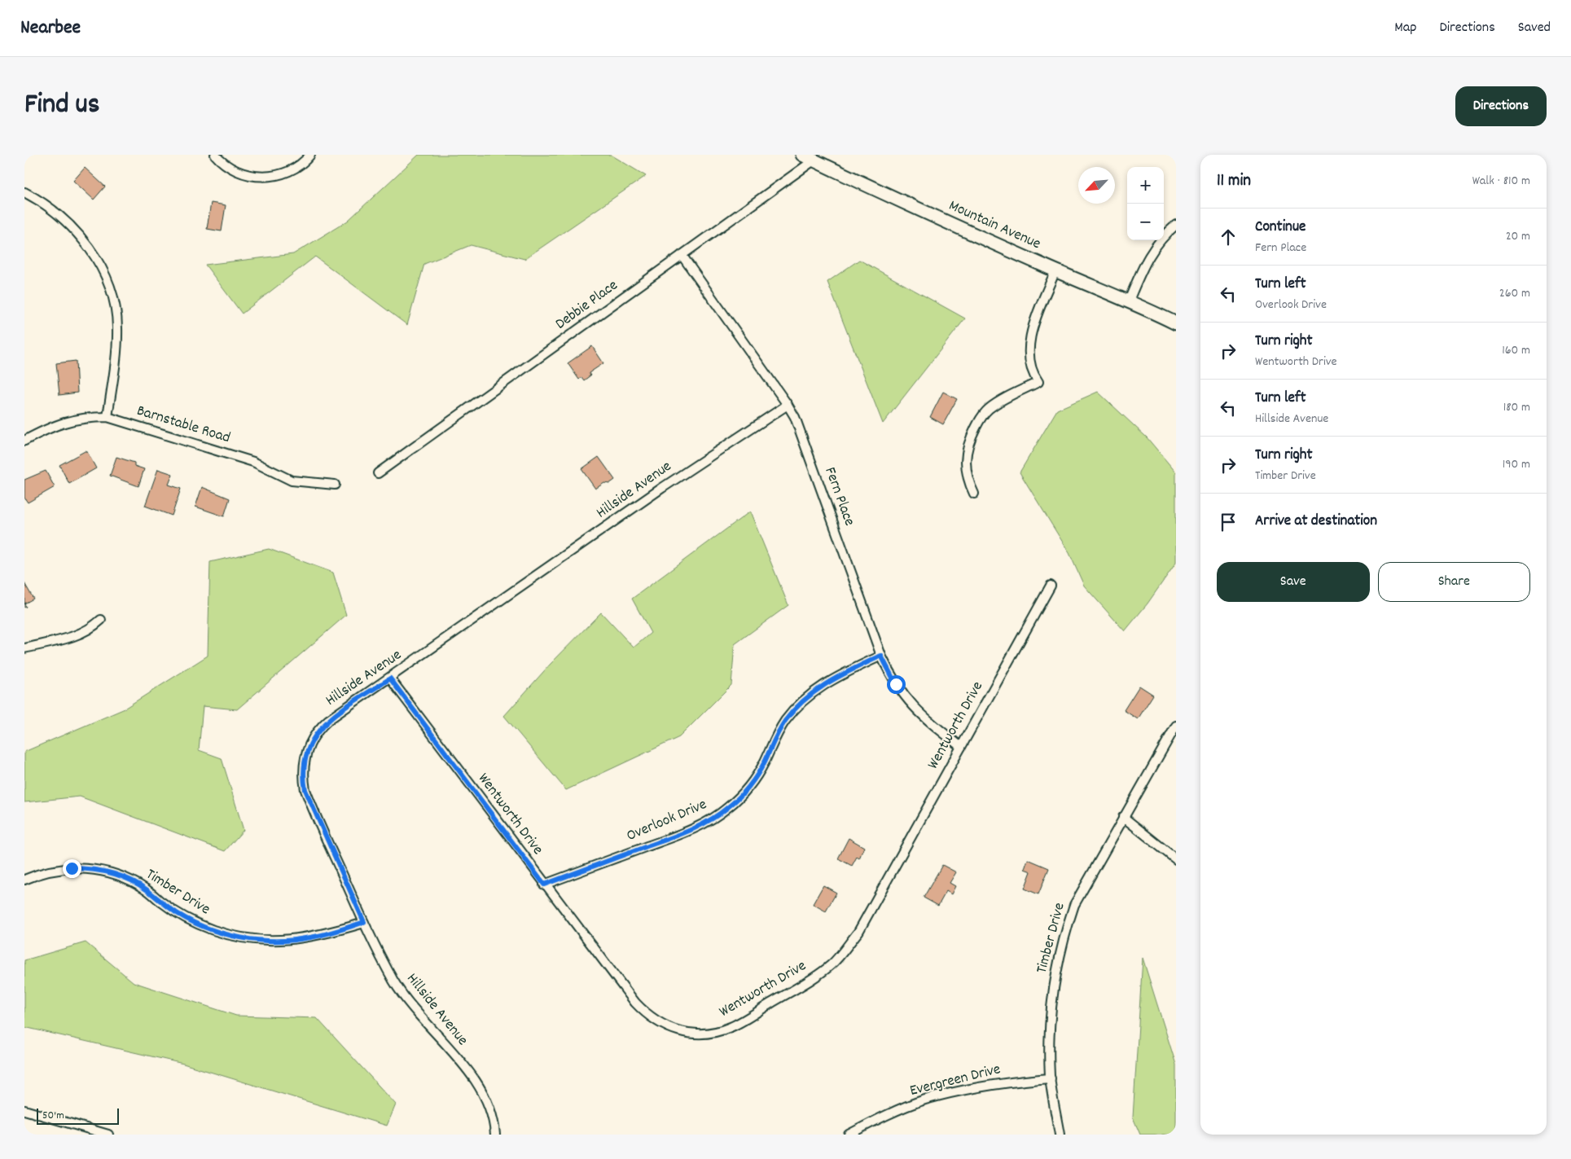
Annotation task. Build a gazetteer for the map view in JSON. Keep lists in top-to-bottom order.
{
  "streets": {
    "main road": ["Mountain Avenue"],
    "street": [
      "Debbie Place",
      "Barnstable Road",
      "Hillside Avenue",
      "Fern Place",
      "Wentworth Drive",
      "Overlook Drive",
      "Timber Drive",
      "Evergreen Drive"
    ]
  },
  "crossings": [
    ["Mountain Avenue", "Debbie Place"],
    ["Debbie Place", "Fern Place"],
    ["Hillside Avenue", "Fern Place"],
    ["Hillside Avenue", "Wentworth Drive"],
    ["Hillside Avenue", "Timber Drive"],
    ["Fern Place", "Wentworth Drive"],
    ["Fern Place", "Overlook Drive"],
    ["Wentworth Drive", "Overlook Drive"],
    ["Timber Drive", "Evergreen Drive"]
  ],
  "scale_bar": "50 m",
  "north": "bottom left",
  "page": {
    "header": "Nearbee",
    "nav": ["Map", "Directions", "Saved"],
    "title": "Find us",
    "buttons": [
      "Directions",
      ["Save", "Share"]
    ],
    "heading": ["11 min", "Walk · 810 m"],
    "map_buttons": ["+", "−"],
    "list": [
      ["Continue", "Fern Place", "20 m"],
      ["Turn left", "Overlook Drive", "260 m"],
      ["Turn right", "Wentworth Drive", "160 m"],
      ["Turn left", "Hillside Avenue", "180 m"],
      ["Turn right", "Timber Drive", "190 m"],
      "Arrive at destination"
    ],
    "scale": "50 m"
  }
}
